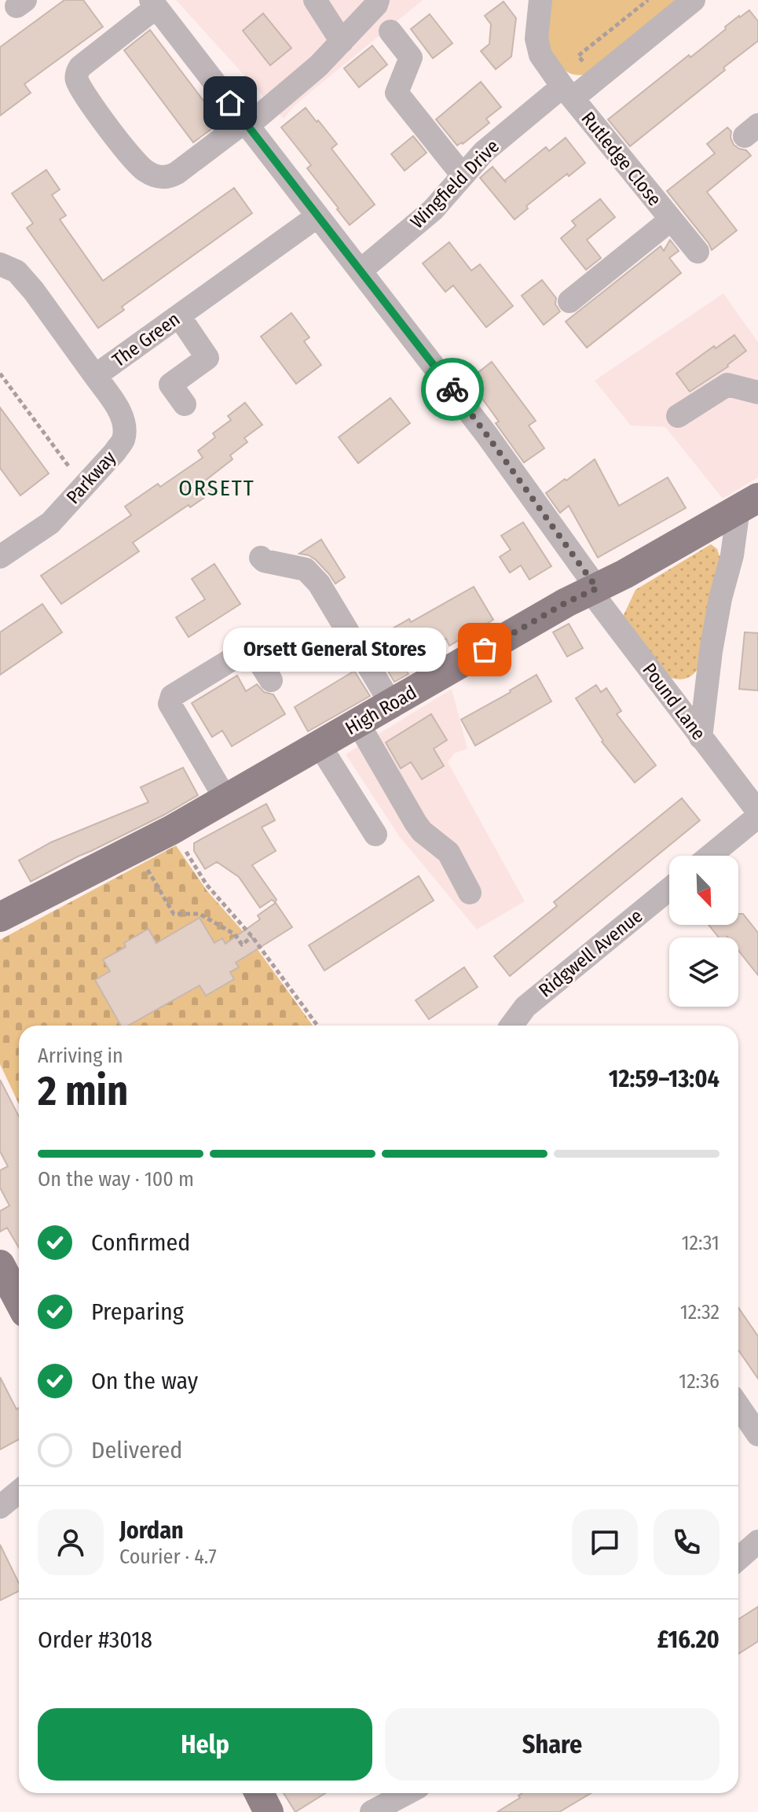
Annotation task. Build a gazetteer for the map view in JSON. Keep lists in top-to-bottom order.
{
  "streets": {
    "main road": ["High Road"],
    "street": [
      "Rutledge Close",
      "Wingfield Drive",
      "The Green",
      "Parkway",
      "Pound Lane",
      "Ridgwell Avenue"
    ]
  },
  "crossings": [
    ["Rutledge Close", "Wingfield Drive"],
    ["Wingfield Drive", "Pound Lane"],
    ["The Green", "Parkway"],
    ["The Green", "Pound Lane"],
    ["Pound Lane", "High Road"]
  ],
  "districts": ["ORSETT"],
  "places": ["Orsett General Stores"],
  "north": "bottom right",
  "page": {
    "bubble": "Orsett General Stores",
    "heading": ["2 min", "Arriving in", "12:59–13:04"],
    "panel": [
      "Jordan",
      "Courier · 4.7",
      "Order #3018",
      "£16.20"
    ],
    "bar": "On the way · 100 m",
    "list": [
      ["Confirmed", "12:31"],
      ["Preparing", "12:32"],
      ["On the way", "12:36"],
      "Delivered"
    ],
    "buttons": ["Help", "Share"]
  }
}
